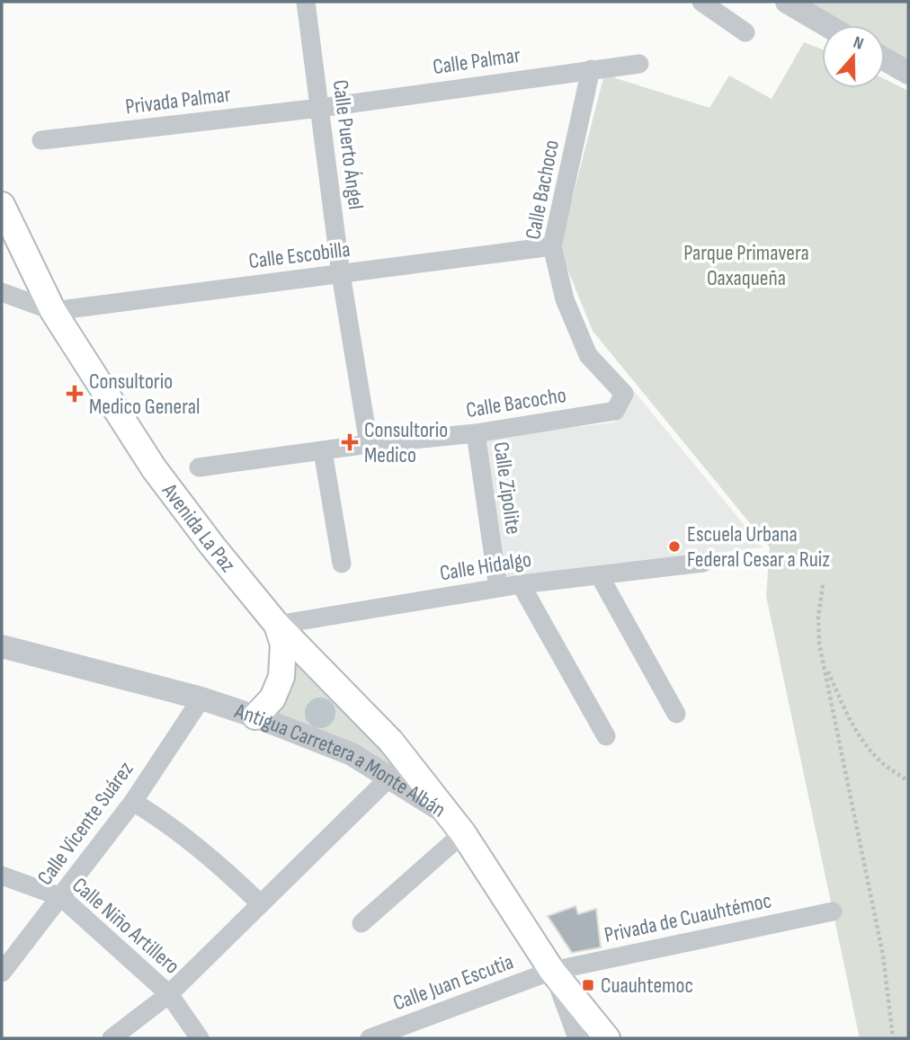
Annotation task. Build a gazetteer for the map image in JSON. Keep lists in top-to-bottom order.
{
  "streets": {
    "main road": ["Avenida La Paz", "Antigua Carretera a Monte Albán"],
    "street": [
      "Calle Palmar",
      "Privada Palmar",
      "Calle Puerto Ángel",
      "Calle Bachoco",
      "Calle Escobilla",
      "Calle Bacocho",
      "Calle Zipolite",
      "Calle Hidalgo",
      "Calle Vicente Suárez",
      "Privada de Cuauhtémoc",
      "Calle Niño Artillero",
      "Calle Juan Escutia"
    ]
  },
  "crossings": [
    ["Calle Palmar", "Privada Palmar"],
    ["Calle Palmar", "Calle Puerto Ángel"],
    ["Calle Palmar", "Calle Bachoco"],
    ["Privada Palmar", "Calle Puerto Ángel"],
    ["Calle Puerto Ángel", "Calle Escobilla"],
    ["Calle Puerto Ángel", "Calle Bacocho"],
    ["Calle Bachoco", "Calle Escobilla"],
    ["Calle Bachoco", "Calle Bacocho"],
    ["Calle Escobilla", "Avenida La Paz"],
    ["Calle Bacocho", "Calle Zipolite"],
    ["Calle Zipolite", "Calle Hidalgo"],
    ["Avenida La Paz", "Calle Hidalgo"],
    ["Avenida La Paz", "Antigua Carretera a Monte Albán"],
    ["Antigua Carretera a Monte Albán", "Calle Vicente Suárez"],
    ["Antigua Carretera a Monte Albán", "Privada de Cuauhtémoc"],
    ["Antigua Carretera a Monte Albán", "Calle Juan Escutia"],
    ["Calle Vicente Suárez", "Calle Niño Artillero"],
    ["Privada de Cuauhtémoc", "Calle Juan Escutia"]
  ],
  "parks": ["Parque Primavera Oaxaqueña"],
  "places": {
    "health": ["Consultorio Medico General", "Consultorio Medico"],
    "other": ["Escuela Urbana Federal Cesar a Ruiz"],
    "transit": ["Cuauhtemoc"]
  },
  "north": "top"
}
